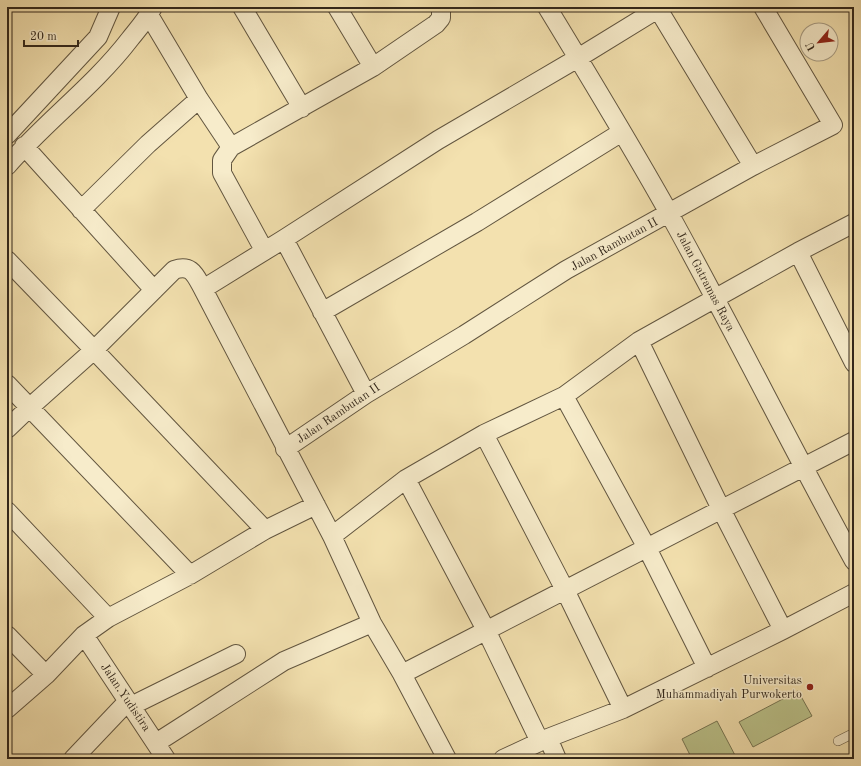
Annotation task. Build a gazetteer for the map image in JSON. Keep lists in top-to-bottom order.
{
  "streets": {
    "street": ["Jalan Rambutan II", "Jalan Gatramas Raya", "Jalan.Yudistira"]
  },
  "crossings": [
    ["Jalan Rambutan II", "Jalan Gatramas Raya"]
  ],
  "places": ["Universitas Muhammadiyah Purwokerto"],
  "scale_bar": "20 m",
  "north": "bottom left"
}
